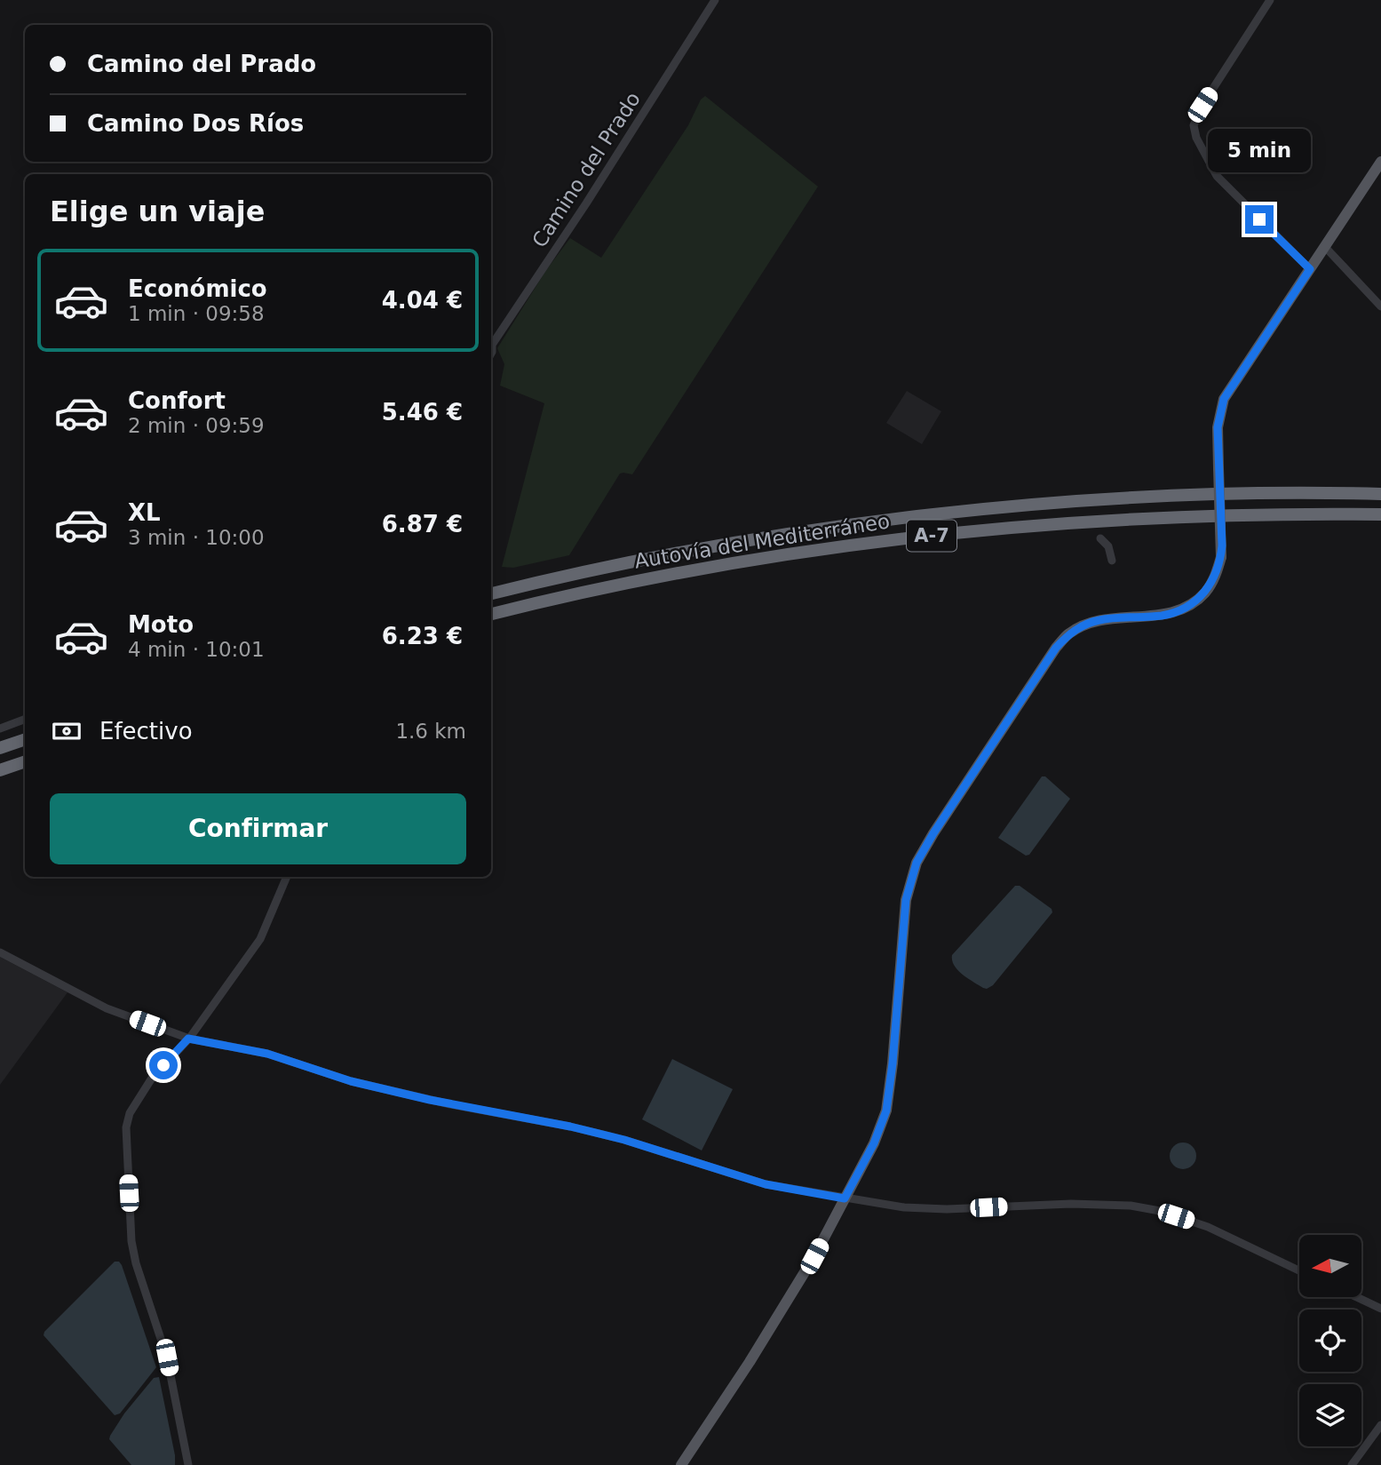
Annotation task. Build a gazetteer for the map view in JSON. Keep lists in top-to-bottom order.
{
  "streets": {
    "highway": ["A-7", "Autovía del Mediterráneo"],
    "street": ["Camino del Prado"]
  },
  "north": "left",
  "page": {
    "banner": ["Camino del Prado", "Camino Dos Ríos"],
    "bubble": "5 min",
    "heading": "Elige un viaje",
    "list": [
      {
        "name": "Económico",
        "note": "1 min · 09:58",
        "value": "4.04 €"
      },
      {
        "name": "Confort",
        "note": "2 min · 09:59",
        "value": "5.46 €"
      },
      {
        "name": "XL",
        "note": "3 min · 10:00",
        "value": "6.87 €"
      },
      {
        "name": "Moto",
        "note": "4 min · 10:01",
        "value": "6.23 €"
      }
    ],
    "pay": ["Efectivo", "1.6 km"],
    "buttons": "Confirmar"
  }
}
